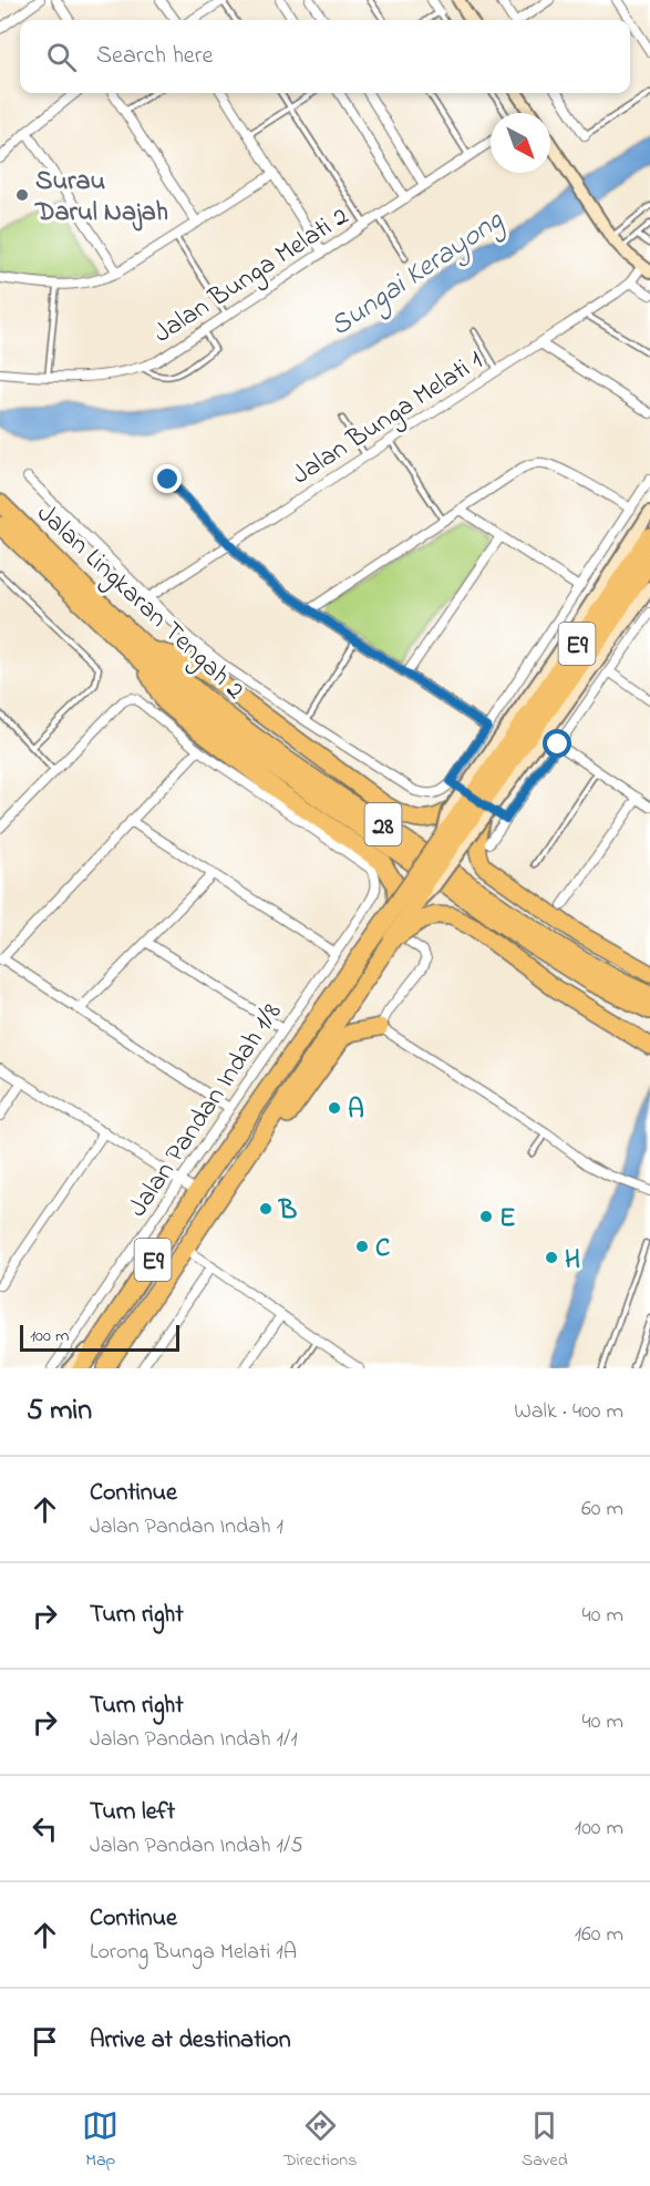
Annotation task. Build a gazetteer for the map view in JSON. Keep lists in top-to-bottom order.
{
  "streets": {
    "highway": ["Jalan Lingkaran Tengah 2", "E9", "28"],
    "street": ["Jalan Bunga Melati 2", "Jalan Bunga Melati 1", "Jalan Pandan Indah 1/8"]
  },
  "water": ["Sungai Kerayong"],
  "places": [
    "Surau Darul Najah",
    "A",
    "B",
    "E",
    "C",
    "H"
  ],
  "scale_bar": "100 m",
  "north": "bottom right",
  "page": {
    "search": "Search here",
    "scale": "100 m",
    "heading": ["5 min", "Walk · 400 m"],
    "list": [
      ["Continue", "Jalan Pandan Indah 1", "60 m"],
      ["Turn right", "40 m"],
      ["Turn right", "Jalan Pandan Indah 1/1", "40 m"],
      ["Turn left", "Jalan Pandan Indah 1/5", "100 m"],
      ["Continue", "Lorong Bunga Melati 1A", "160 m"],
      "Arrive at destination"
    ],
    "nav": ["Map", "Directions", "Saved"]
  }
}
